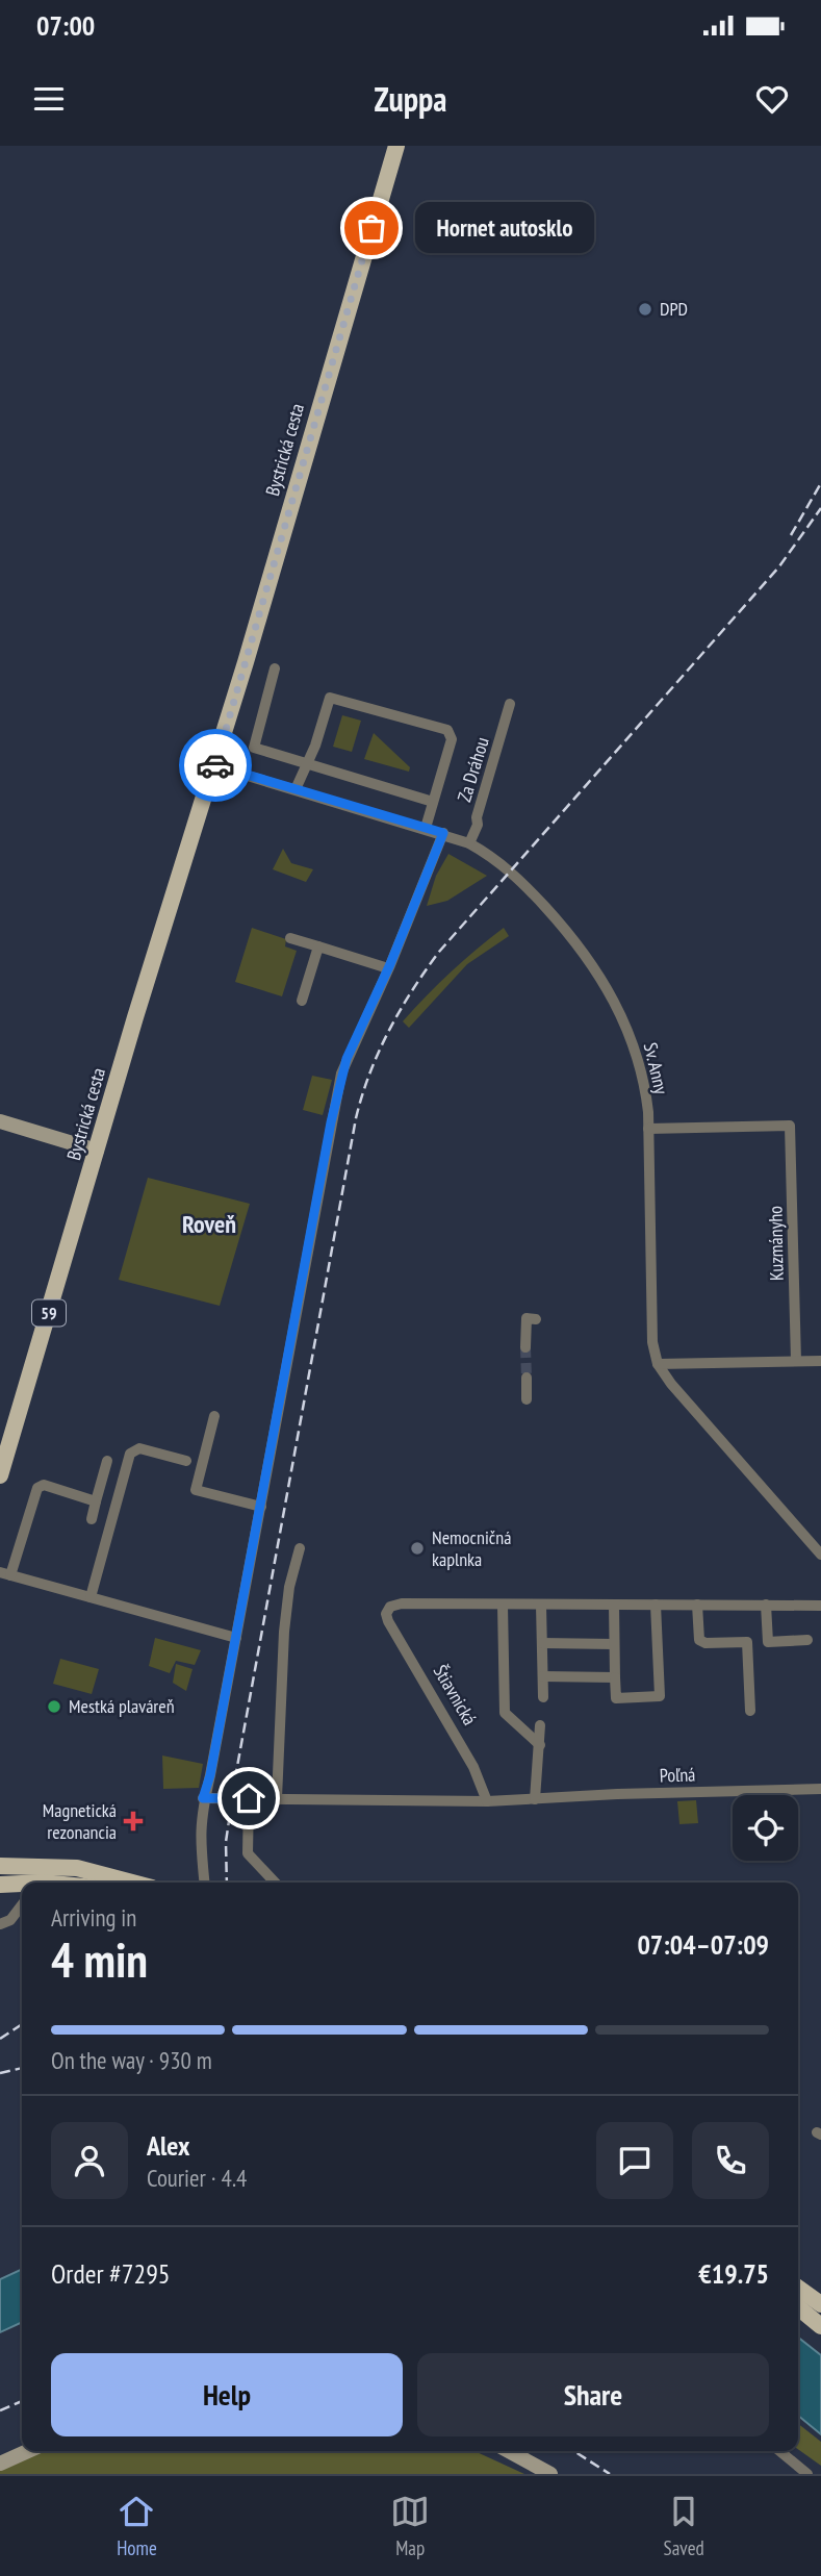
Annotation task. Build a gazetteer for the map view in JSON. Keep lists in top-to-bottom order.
{
  "streets": {
    "main road": ["Bystrická cesta", "59"],
    "street": [
      "Za Dráhou",
      "Sv. Anny",
      "Kuzmányho",
      "Štiavnická",
      "Poľná"
    ]
  },
  "crossings": [
    ["Za Dráhou", "Sv. Anny"],
    ["Sv. Anny", "Kuzmányho"],
    ["Štiavnická", "Poľná"]
  ],
  "districts": ["Roveň"],
  "places": {
    "other": [
      "Hornet autosklo",
      "DPD",
      "Nemocničná kaplnka",
      "Mestká plaváreň"
    ],
    "health": ["Magnetická rezonancia"]
  },
  "page": {
    "status": "07:00",
    "header": "Zuppa",
    "bubble": "Hornet autosklo",
    "heading": ["4 min", "Arriving in", "07:04–07:09"],
    "panel": [
      "Alex",
      "Courier · 4.4",
      "Order #7295",
      "€19.75"
    ],
    "bar": "On the way · 930 m",
    "buttons": ["Help", "Share"],
    "tabs": ["Home", "Map", "Saved"]
  }
}
